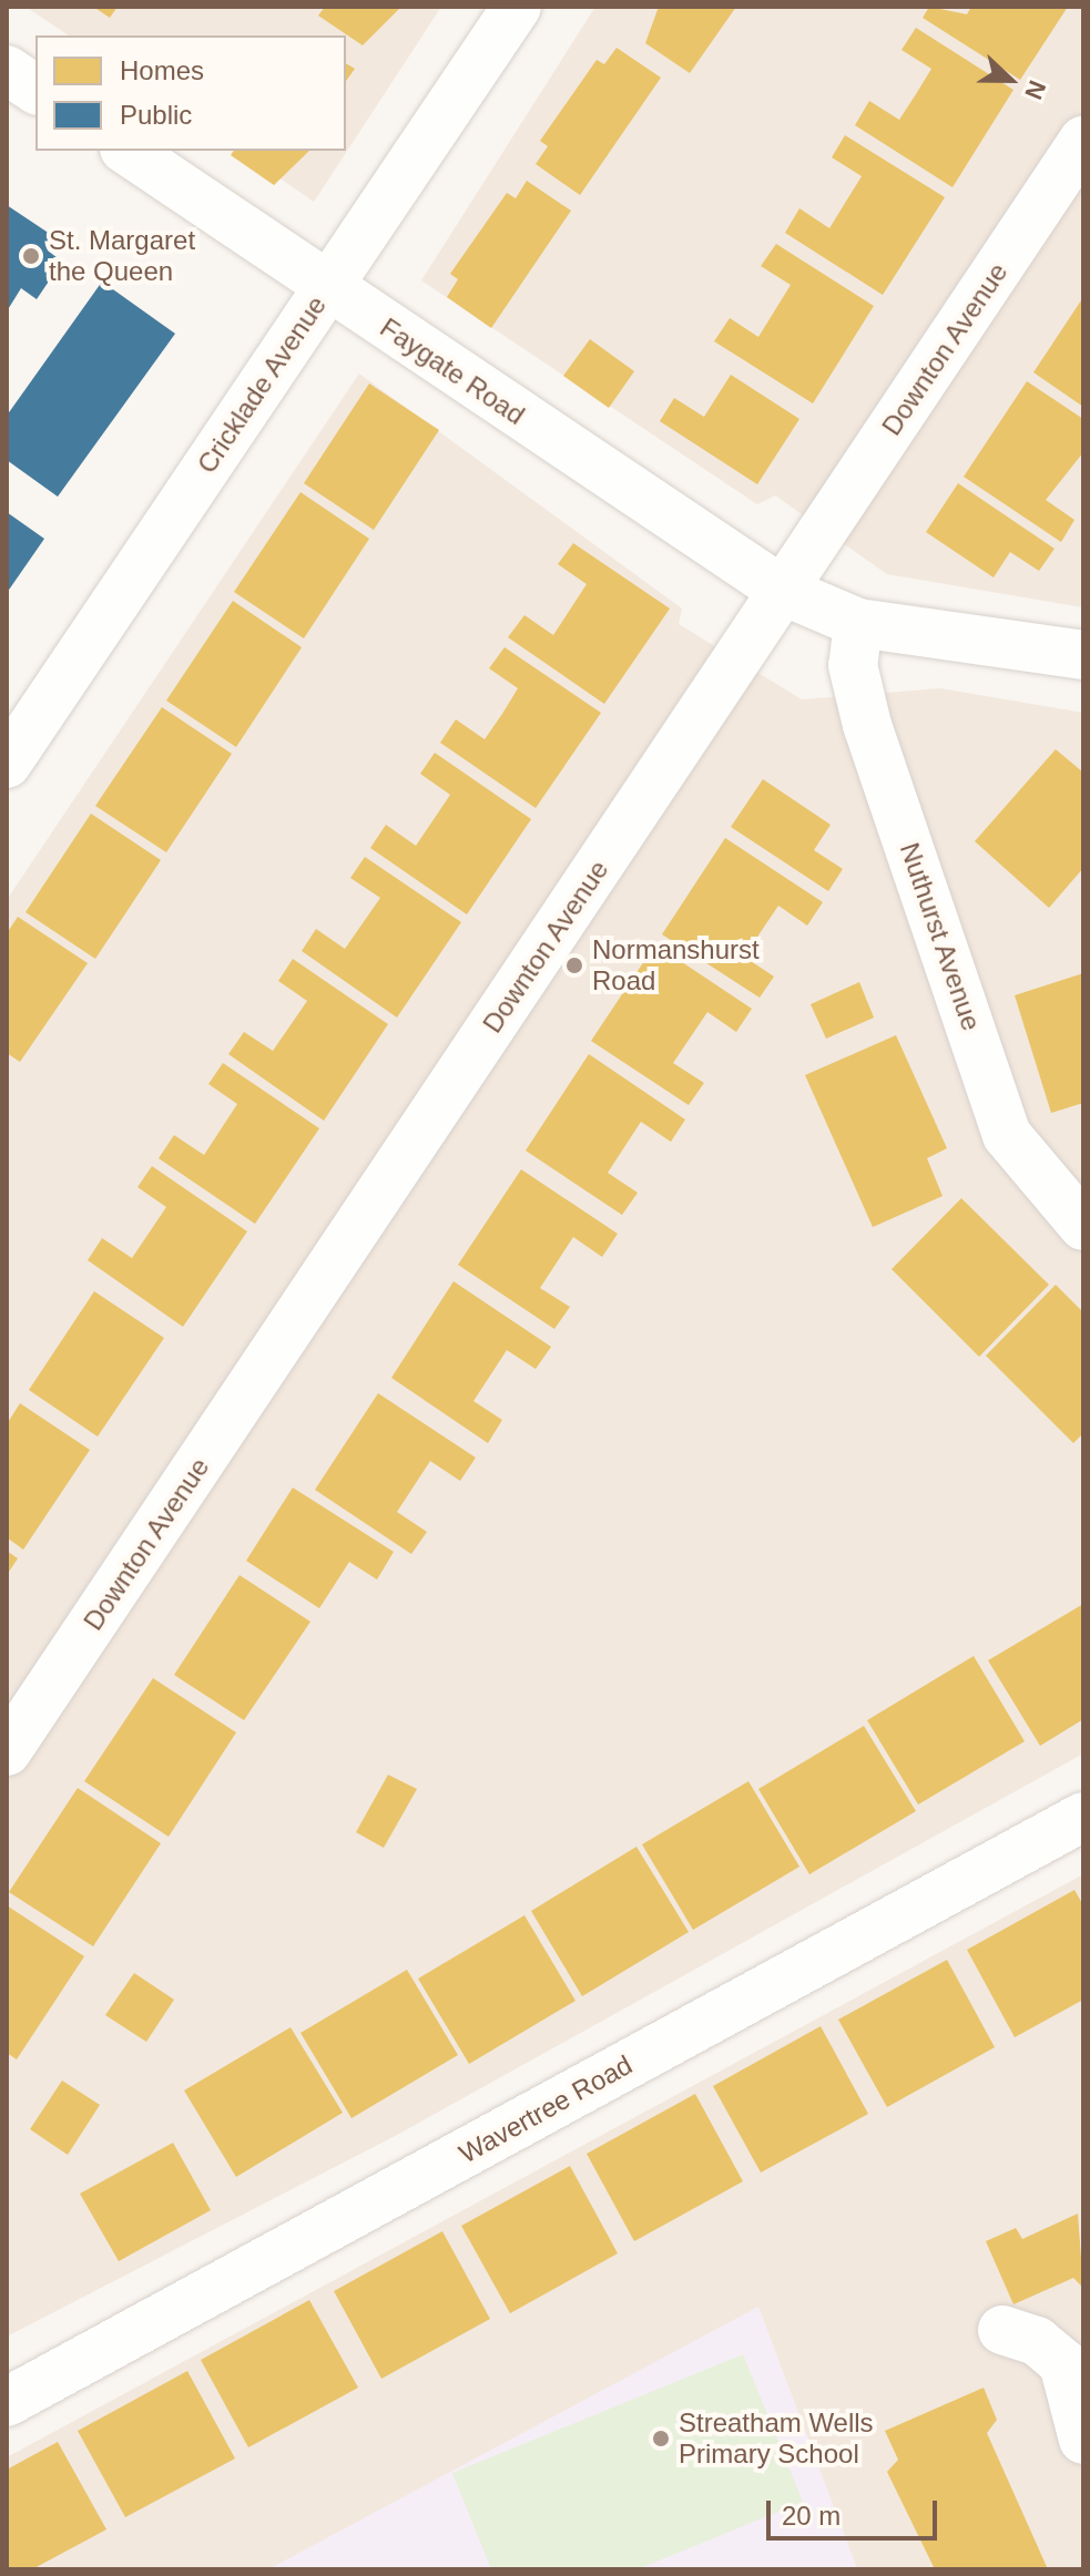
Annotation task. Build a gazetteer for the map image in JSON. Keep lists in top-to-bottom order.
{
  "streets": {
    "street": [
      "Downton Avenue",
      "Faygate Road",
      "Cricklade Avenue",
      "Nuthurst Avenue",
      "Wavertree Road"
    ]
  },
  "crossings": [
    ["Downton Avenue", "Faygate Road"],
    ["Faygate Road", "Cricklade Avenue"],
    ["Faygate Road", "Nuthurst Avenue"]
  ],
  "places": ["St. Margaret the Queen", "Normanshurst Road", "Streatham Wells Primary School"],
  "legend": ["Homes", "Public"],
  "scale_bar": "20 m",
  "north": "right"
}
